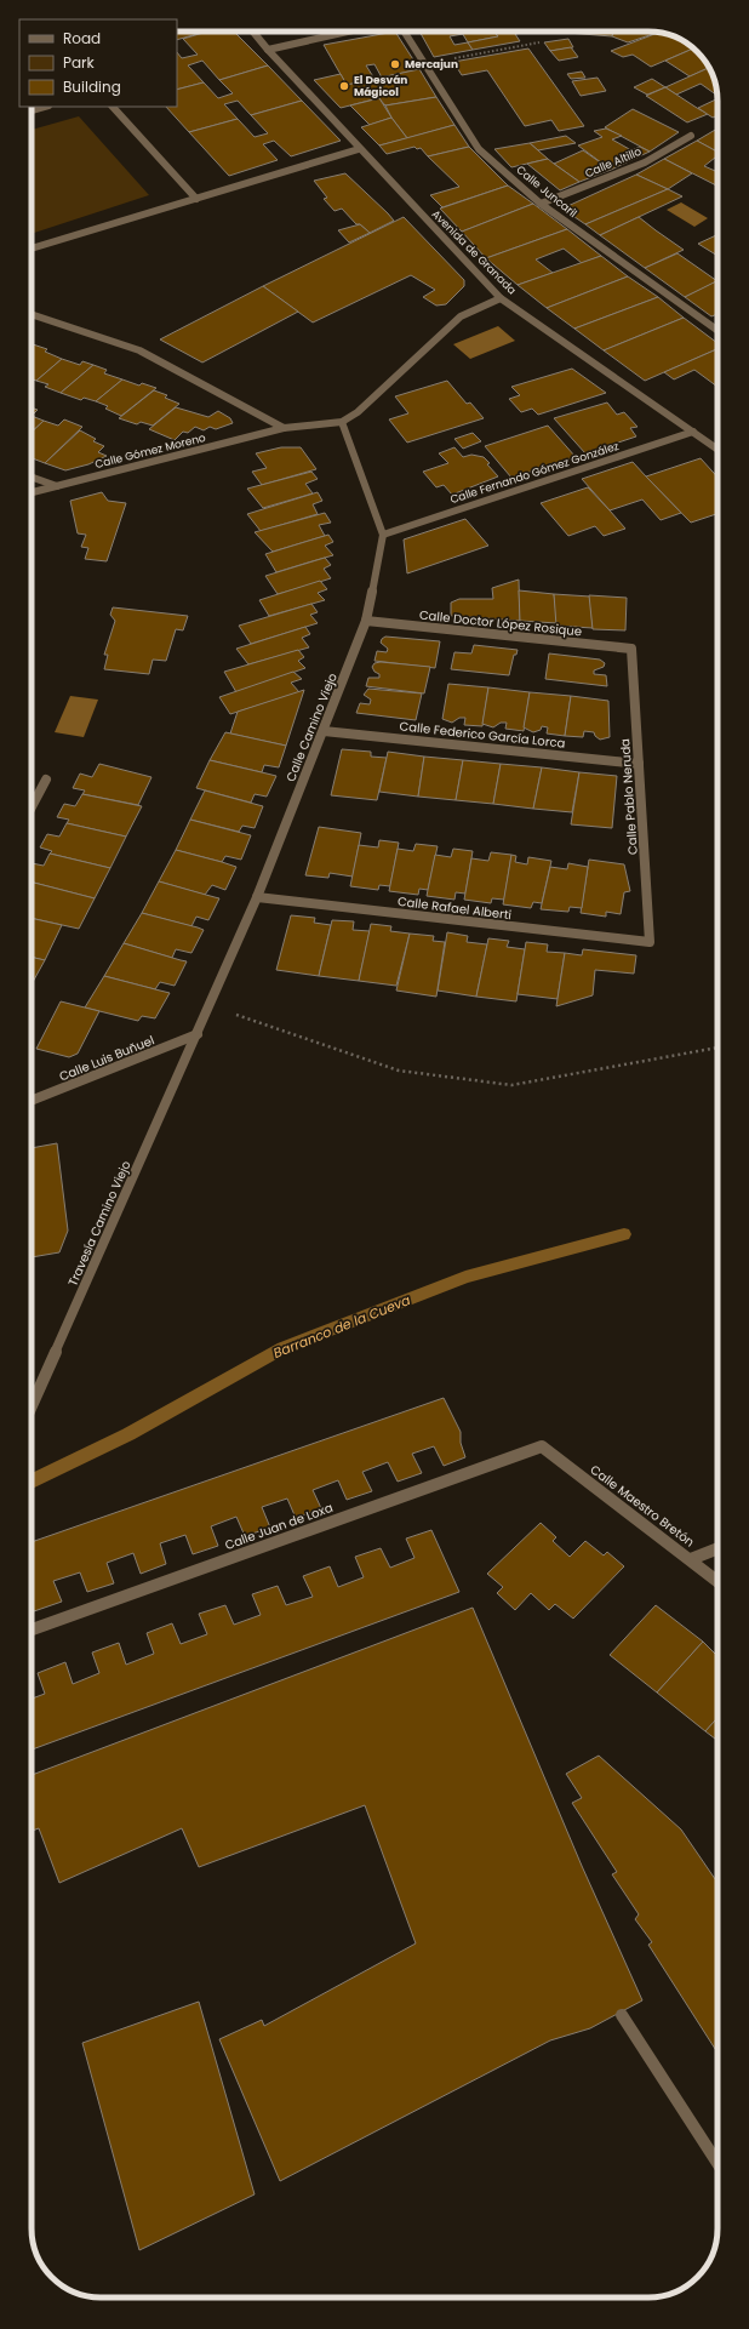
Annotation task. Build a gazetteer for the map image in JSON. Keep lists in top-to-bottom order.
{
  "streets": {
    "street": [
      "Calle Altillo",
      "Calle Juncaril",
      "Avenida de Granada",
      "Calle Gómez Moreno",
      "Calle Fernando Gómez González",
      "Calle Doctor López Rosique",
      "Calle Camino Viejo",
      "Calle Federico García Lorca",
      "Calle Pablo Neruda",
      "Calle Rafael Alberti",
      "Calle Luis Buñuel",
      "Travesía Camino Viejo",
      "Calle Maestro Bretón",
      "Calle Juan de Loxa"
    ]
  },
  "crossings": [
    ["Calle Altillo", "Calle Juncaril"],
    ["Avenida de Granada", "Calle Fernando Gómez González"],
    ["Calle Fernando Gómez González", "Calle Camino Viejo"],
    ["Calle Doctor López Rosique", "Calle Camino Viejo"],
    ["Calle Doctor López Rosique", "Calle Pablo Neruda"],
    ["Calle Camino Viejo", "Calle Federico García Lorca"],
    ["Calle Camino Viejo", "Calle Rafael Alberti"],
    ["Calle Camino Viejo", "Calle Luis Buñuel"],
    ["Calle Camino Viejo", "Travesía Camino Viejo"],
    ["Calle Federico García Lorca", "Calle Pablo Neruda"],
    ["Calle Pablo Neruda", "Calle Rafael Alberti"],
    ["Calle Luis Buñuel", "Travesía Camino Viejo"],
    ["Calle Maestro Bretón", "Calle Juan de Loxa"]
  ],
  "water": ["Barranco de la Cueva"],
  "places": ["Mercajun", "El Desván Mágicol"],
  "legend": ["Road", "Park", "Building"]
}
